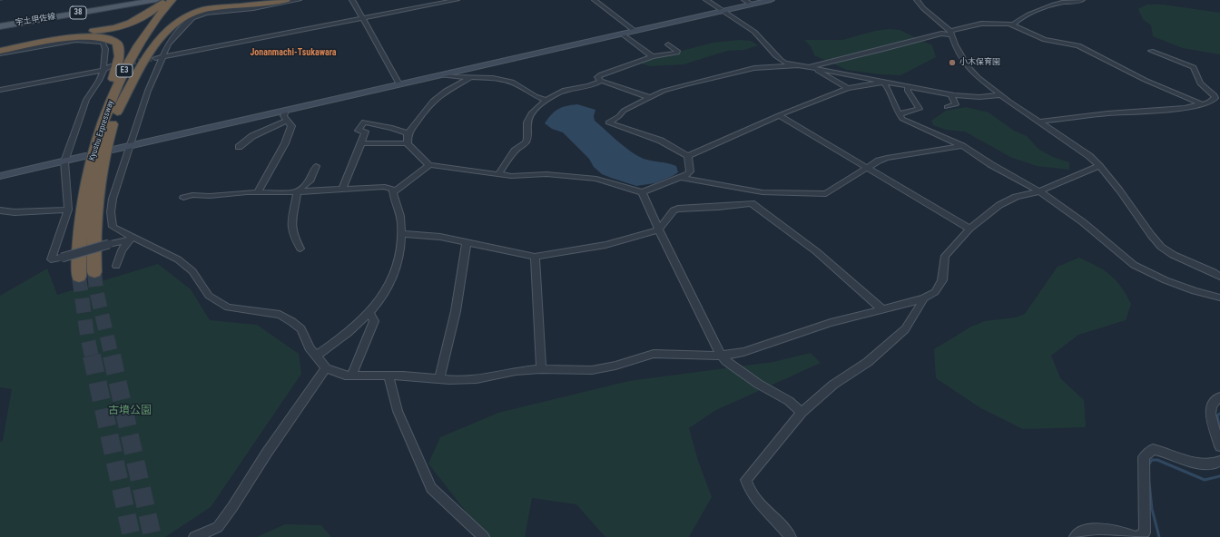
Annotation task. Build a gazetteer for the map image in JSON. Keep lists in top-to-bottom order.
{
  "streets": {
    "highway": ["E3", "Kyushu Expressway"],
    "main road": ["38", "宇土甲佐線"]
  },
  "districts": ["Jonanmachi-Tsukawara"],
  "parks": ["古墳公園"],
  "places": ["小木保育園"]
}
